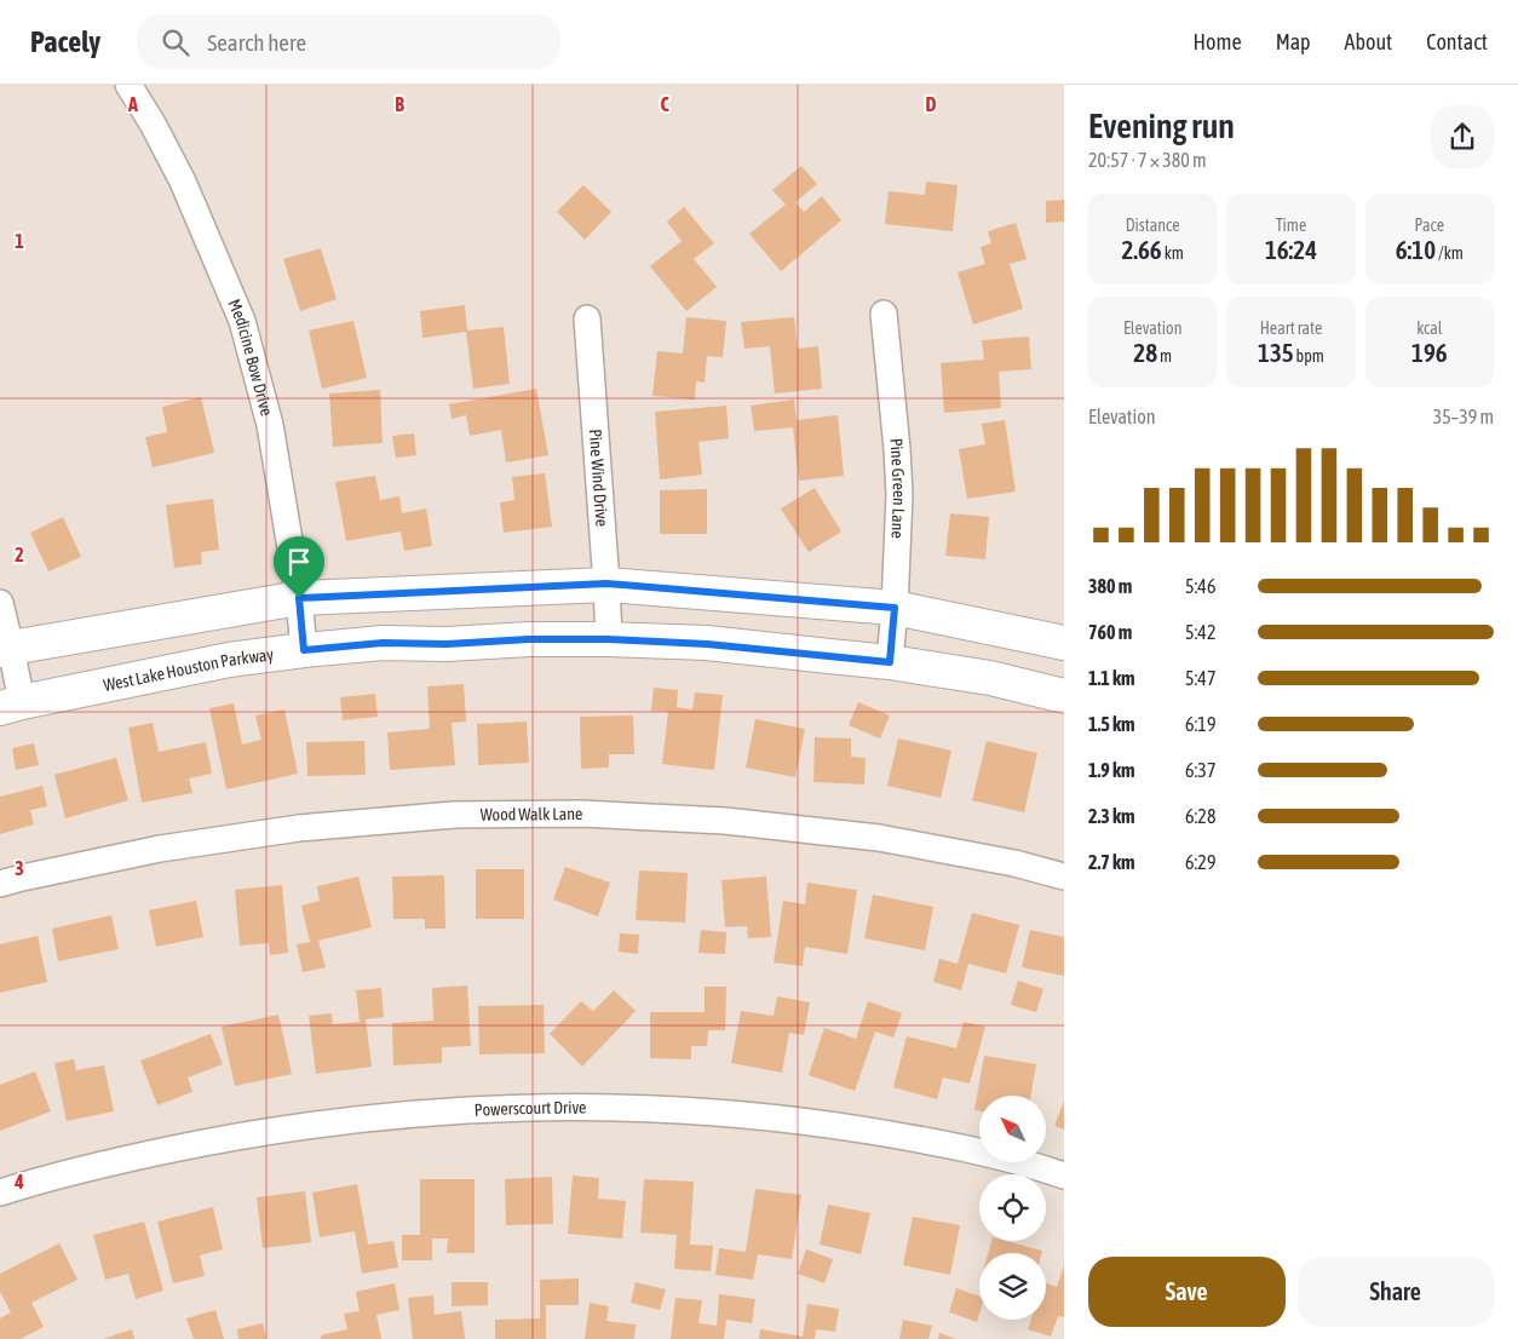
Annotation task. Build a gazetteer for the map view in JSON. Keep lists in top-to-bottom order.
{
  "streets": {
    "main road": ["West Lake Houston Parkway"],
    "street": [
      "Medicine Bow Drive",
      "Pine Wind Drive",
      "Pine Green Lane",
      "Wood Walk Lane",
      "Powerscourt Drive"
    ]
  },
  "crossings": [
    ["Medicine Bow Drive", "West Lake Houston Parkway"],
    ["Pine Wind Drive", "West Lake Houston Parkway"],
    ["Pine Green Lane", "West Lake Houston Parkway"]
  ],
  "north": "top left",
  "page": {
    "header": "Pacely",
    "search": "Search here",
    "nav": [
      "Home",
      "Map",
      "About",
      "Contact"
    ],
    "heading": ["Evening run", "20:57 · 7 × 380 m"],
    "stats": [
      ["Distance", "2.66 km"],
      ["Time", "16:24"],
      ["Pace", "6:10 /km"],
      ["Elevation", "28 m"],
      ["Heart rate", "135 bpm"],
      ["kcal", "196"]
    ],
    "chart": ["Elevation", "35–39 m"],
    "list": [
      {
        "name": "380 m",
        "note": "5:46"
      },
      {
        "name": "760 m",
        "note": "5:42"
      },
      {
        "name": "1.1 km",
        "note": "5:47"
      },
      {
        "name": "1.5 km",
        "note": "6:19"
      },
      {
        "name": "1.9 km",
        "note": "6:37"
      },
      {
        "name": "2.3 km",
        "note": "6:28"
      },
      {
        "name": "2.7 km",
        "note": "6:29"
      }
    ],
    "buttons": ["Save", "Share"]
  },
  "grid": {
    "columns": [
      "A",
      "B",
      "C",
      "D"
    ],
    "rows": [
      "1",
      "2",
      "3",
      "4"
    ]
  }
}
